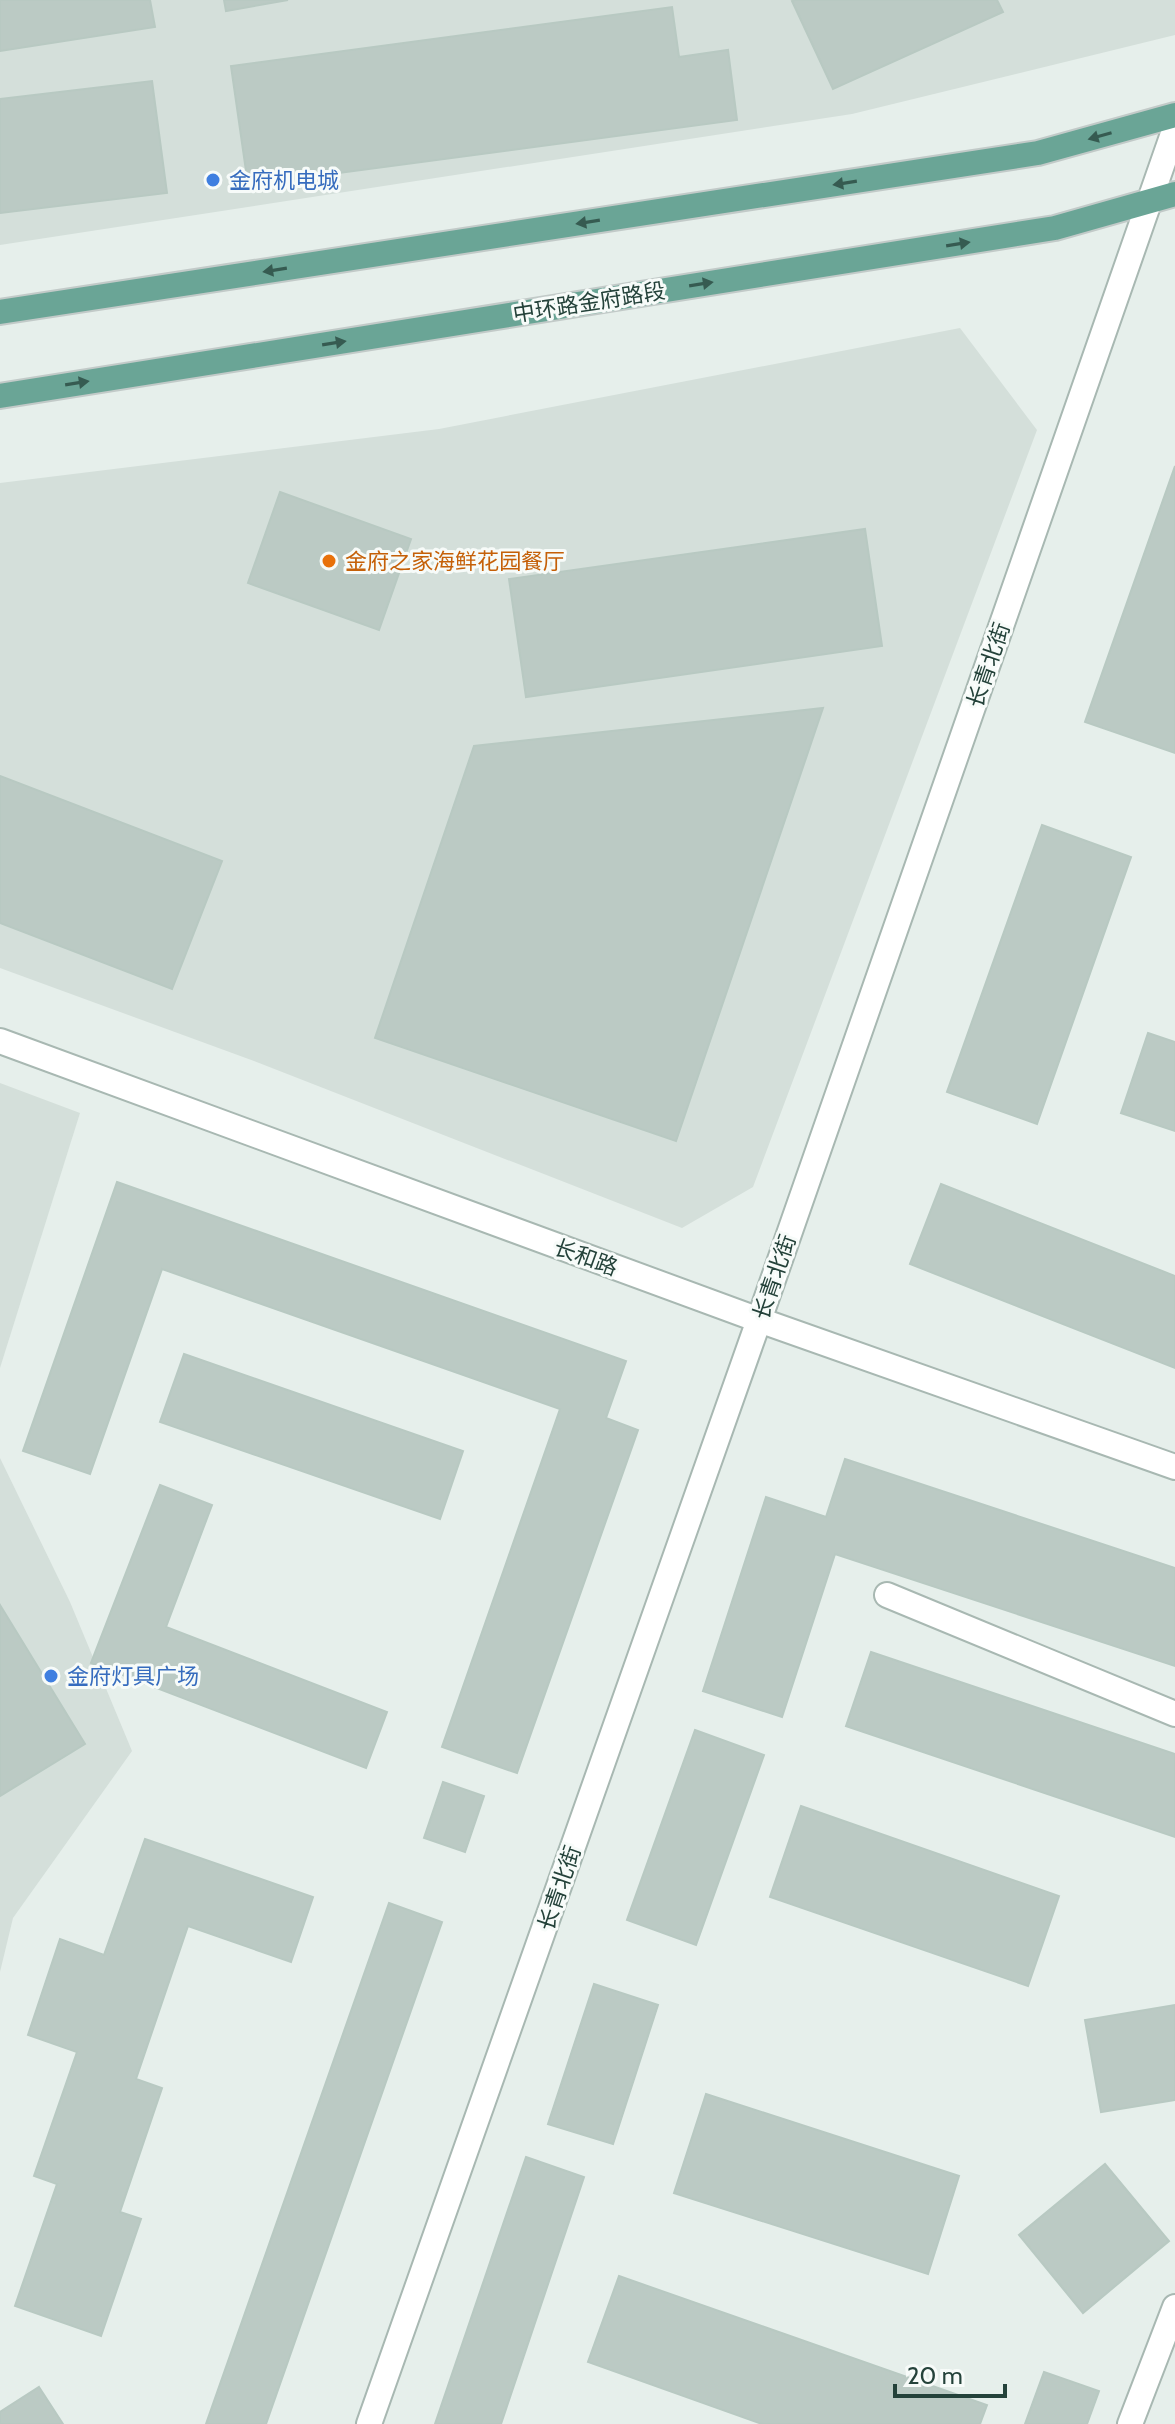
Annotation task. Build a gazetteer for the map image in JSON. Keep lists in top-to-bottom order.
{
  "streets": {
    "main road": ["中环路金府路段"],
    "street": ["长青北街", "长和路"]
  },
  "crossings": [
    ["中环路金府路段", "长青北街"],
    ["长青北街", "长和路"]
  ],
  "places": ["金府机电城", "金府之家海鲜花园餐厅", "金府灯具广场"],
  "scale_bar": "20 m"
}
